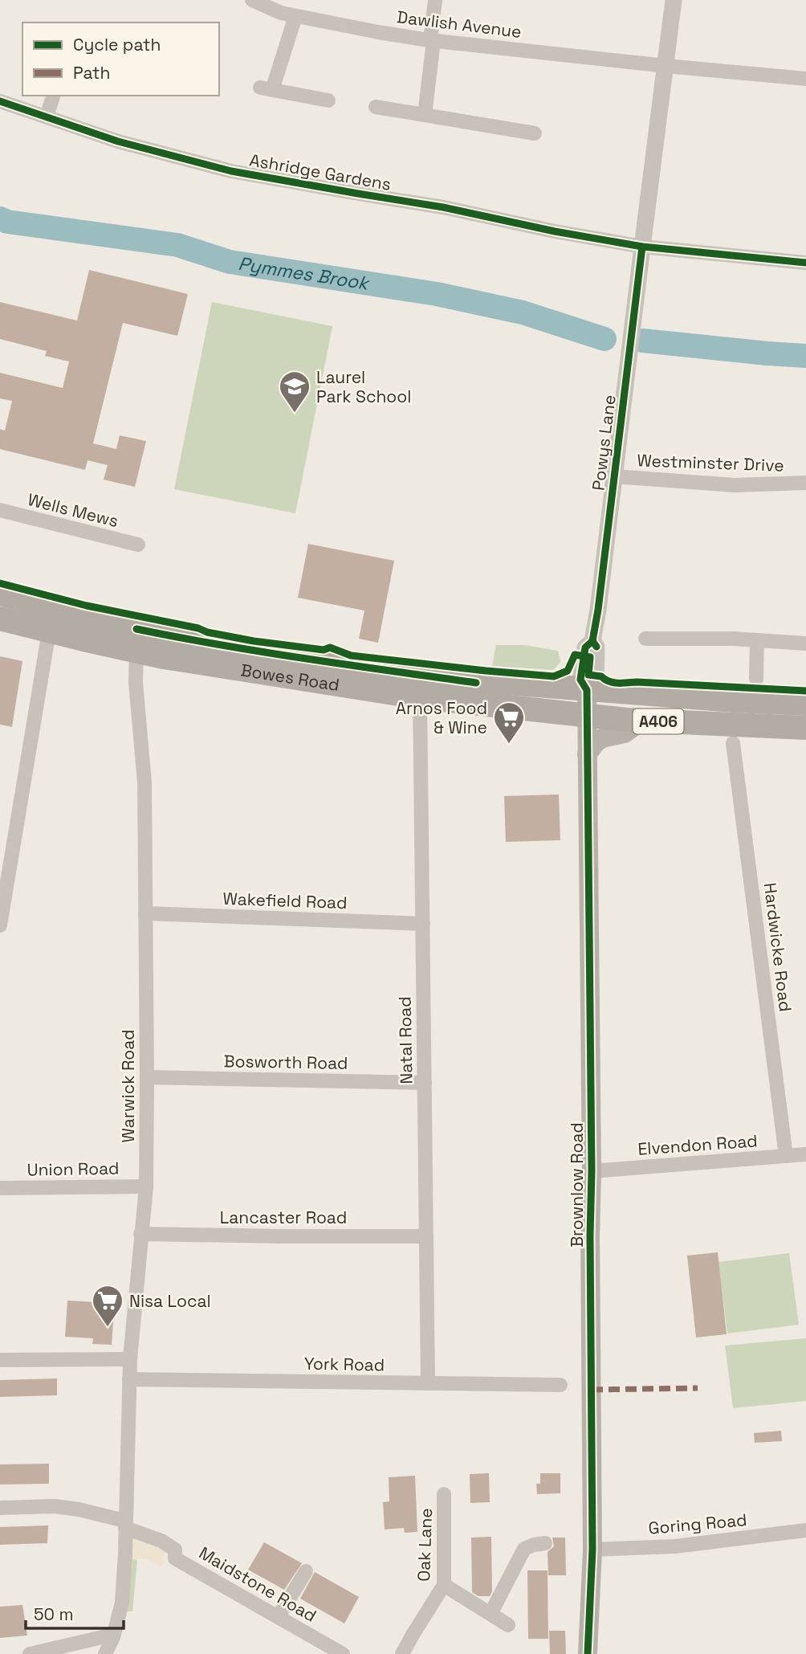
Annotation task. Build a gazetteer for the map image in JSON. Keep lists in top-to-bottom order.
{
  "streets": {
    "highway": ["Bowes Road", "A406"],
    "main road": ["Powys Lane", "Brownlow Road"],
    "street": [
      "Dawlish Avenue",
      "Ashridge Gardens",
      "Westminster Drive",
      "Wells Mews",
      "Wakefield Road",
      "Hardwicke Road",
      "Natal Road",
      "Bosworth Road",
      "Warwick Road",
      "Elvendon Road",
      "Union Road",
      "Lancaster Road",
      "York Road",
      "Goring Road",
      "Oak Lane",
      "Maidstone Road"
    ]
  },
  "crossings": [
    ["Dawlish Avenue", "Powys Lane"],
    ["Ashridge Gardens", "Powys Lane"],
    ["Powys Lane", "Westminster Drive"],
    ["Powys Lane", "Bowes Road"],
    ["Powys Lane", "A406"],
    ["Powys Lane", "Brownlow Road"],
    ["Bowes Road", "A406"],
    ["Bowes Road", "Natal Road"],
    ["Bowes Road", "Warwick Road"],
    ["Bowes Road", "Brownlow Road"],
    ["A406", "Hardwicke Road"],
    ["A406", "Brownlow Road"],
    ["Wakefield Road", "Natal Road"],
    ["Wakefield Road", "Warwick Road"],
    ["Hardwicke Road", "Elvendon Road"],
    ["Natal Road", "Bosworth Road"],
    ["Natal Road", "Lancaster Road"],
    ["Natal Road", "York Road"],
    ["Bosworth Road", "Warwick Road"],
    ["Warwick Road", "Union Road"],
    ["Warwick Road", "Lancaster Road"],
    ["Warwick Road", "York Road"],
    ["Warwick Road", "Maidstone Road"],
    ["Elvendon Road", "Brownlow Road"],
    ["Brownlow Road", "Goring Road"]
  ],
  "water": ["Pymmes Brook"],
  "places": {
    "school or university": ["Laurel Park School"],
    "supermarket": ["Arnos Food & Wine", "Nisa Local"]
  },
  "legend": ["Cycle path", "Path"],
  "scale_bar": "50 m"
}
